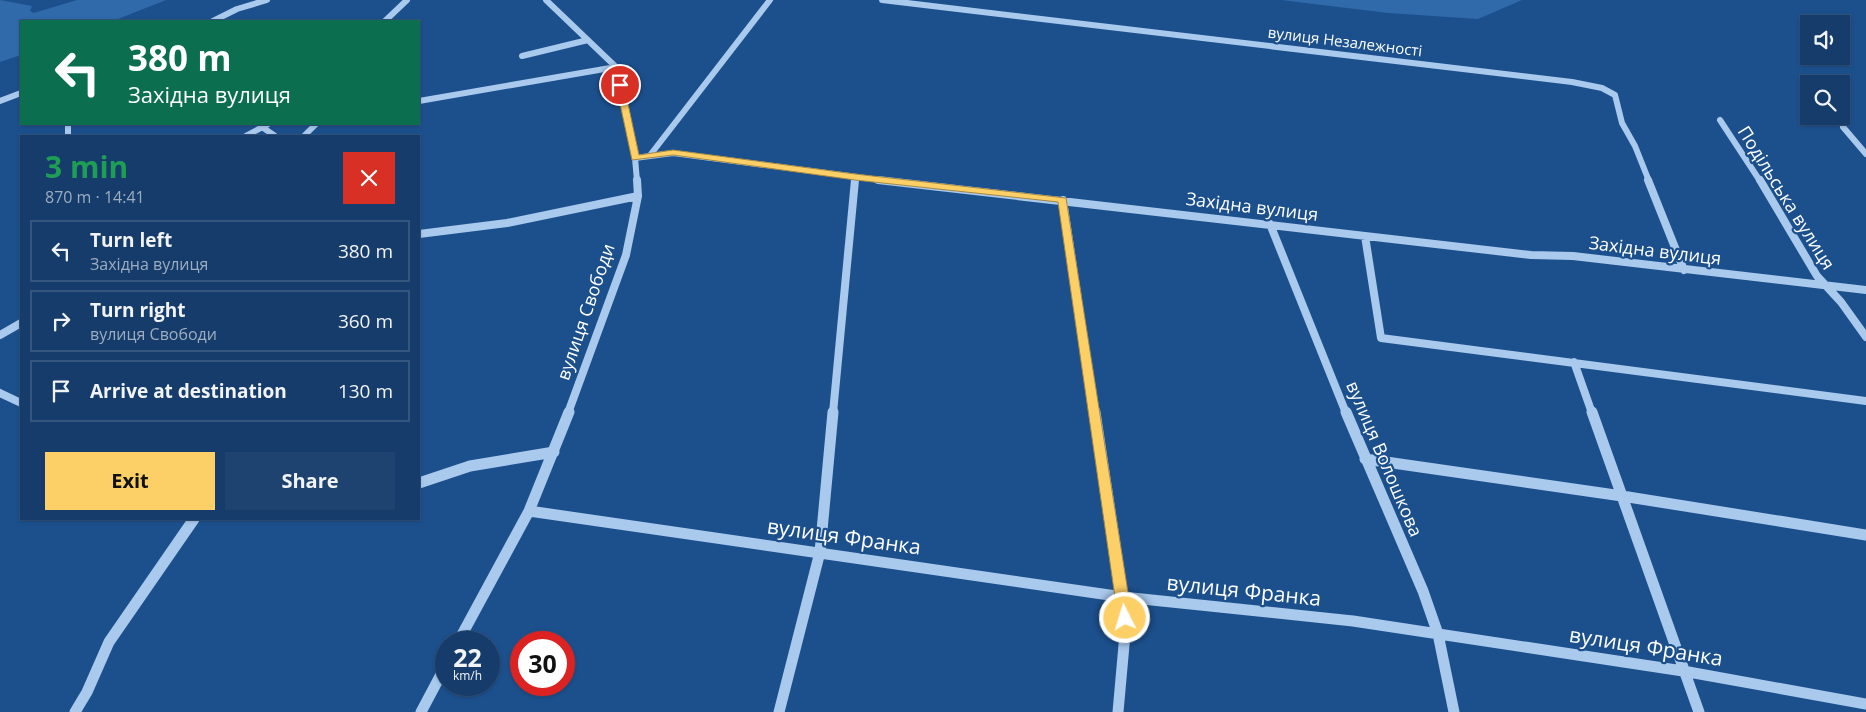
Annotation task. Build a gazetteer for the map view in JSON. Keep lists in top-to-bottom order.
{
  "streets": {
    "street": [
      "вулиця Незалежності",
      "Подільська вулиця",
      "Західна вулиця",
      "вулиця Свободи",
      "вулиця Волошкова",
      "вулиця Франка"
    ]
  },
  "crossings": [
    ["вулиця Незалежності", "Західна вулиця"],
    ["Подільська вулиця", "Західна вулиця"],
    ["Західна вулиця", "вулиця Свободи"],
    ["Західна вулиця", "вулиця Волошкова"],
    ["вулиця Свободи", "вулиця Франка"],
    ["вулиця Волошкова", "вулиця Франка"]
  ],
  "page": {
    "turn": ["380 m", "Західна вулиця"],
    "heading": ["3 min", "870 m · 14:41"],
    "list": [
      {
        "name": "Turn left",
        "note": "Західна вулиця",
        "value": "380 m"
      },
      {
        "name": "Turn right",
        "note": "вулиця Свободи",
        "value": "360 m"
      },
      {
        "name": "Arrive at destination",
        "value": "130 m"
      }
    ],
    "buttons": ["Exit", "Share"],
    "speed": "22 km/h",
    "limit": "30"
  }
}
